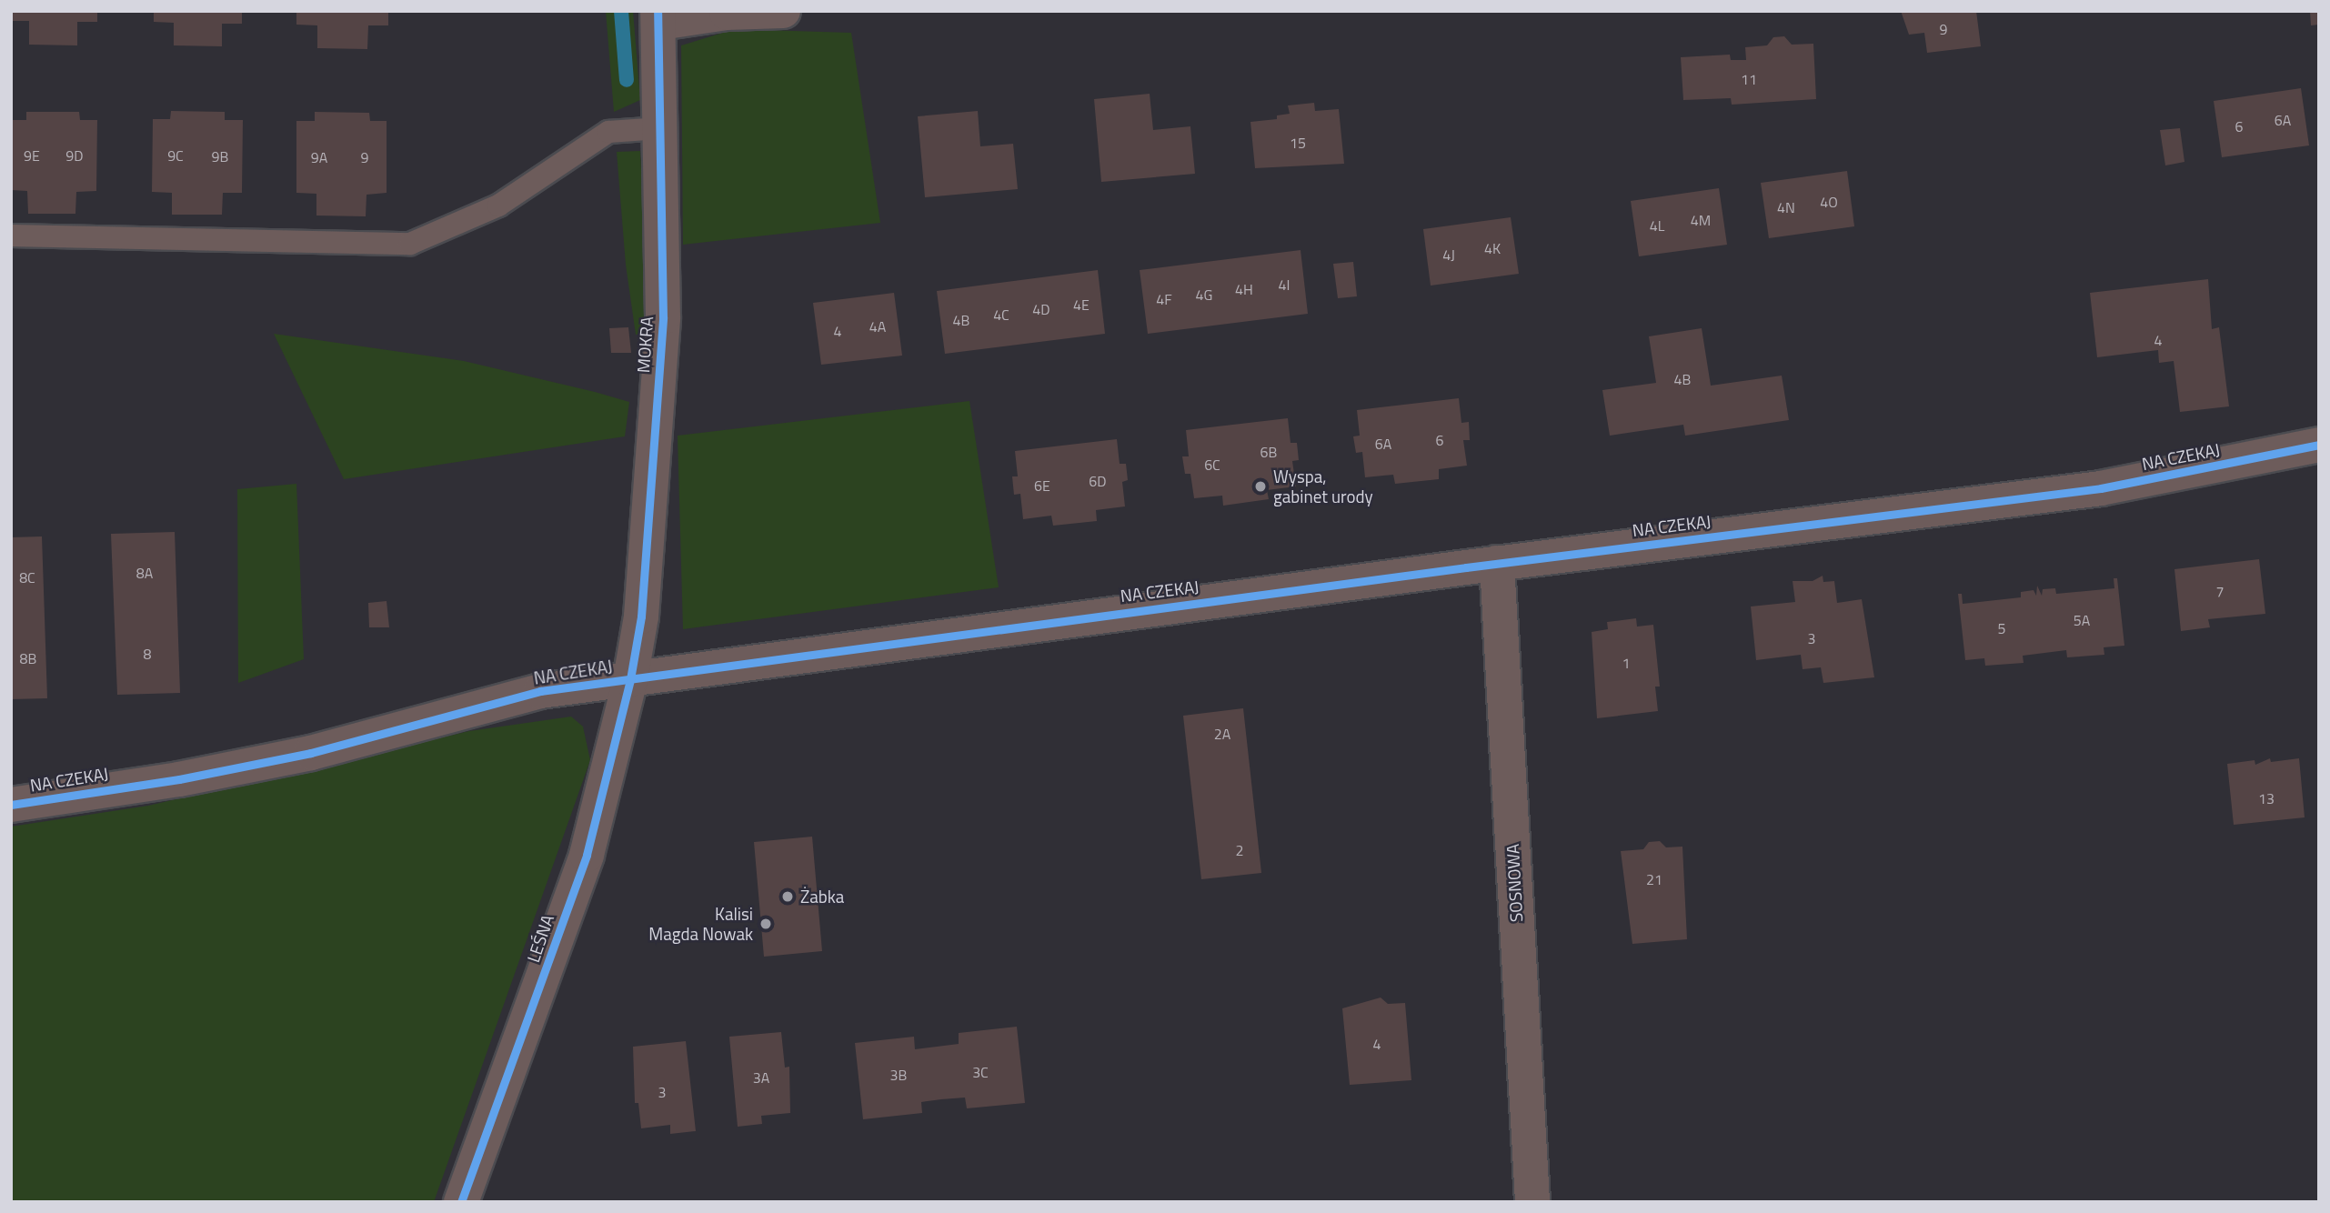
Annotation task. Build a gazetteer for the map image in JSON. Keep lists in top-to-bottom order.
{
  "streets": {
    "street": [
      "MOKRA",
      "NA CZEKAJ",
      "SOSNOWA",
      "LEŚNA"
    ]
  },
  "crossings": [
    ["MOKRA", "NA CZEKAJ"],
    ["MOKRA", "LEŚNA"],
    ["NA CZEKAJ", "SOSNOWA"],
    ["NA CZEKAJ", "LEŚNA"]
  ],
  "places": ["Wyspa, gabinet urody", "Żabka", "Kalisi Magda Nowak"],
  "house_numbers": [
    "9",
    "11",
    "6A",
    "6",
    "15",
    "9E",
    "9D",
    "9C",
    "9B",
    "9A",
    "9",
    "4O",
    "4N",
    "4M",
    "4L",
    "4K",
    "4J",
    "4I",
    "4H",
    "4G",
    "4F",
    "4E",
    "4D",
    "4C",
    "4B",
    "4A",
    "4",
    "4",
    "4B",
    "6",
    "6A",
    "6B",
    "6C",
    "6D",
    "6E",
    "8A",
    "8C",
    "7",
    "5A",
    "5",
    "3",
    "8",
    "8B",
    "1",
    "2A",
    "13",
    "2",
    "21",
    "4",
    "3C",
    "3B",
    "3A",
    "3"
  ]
}
